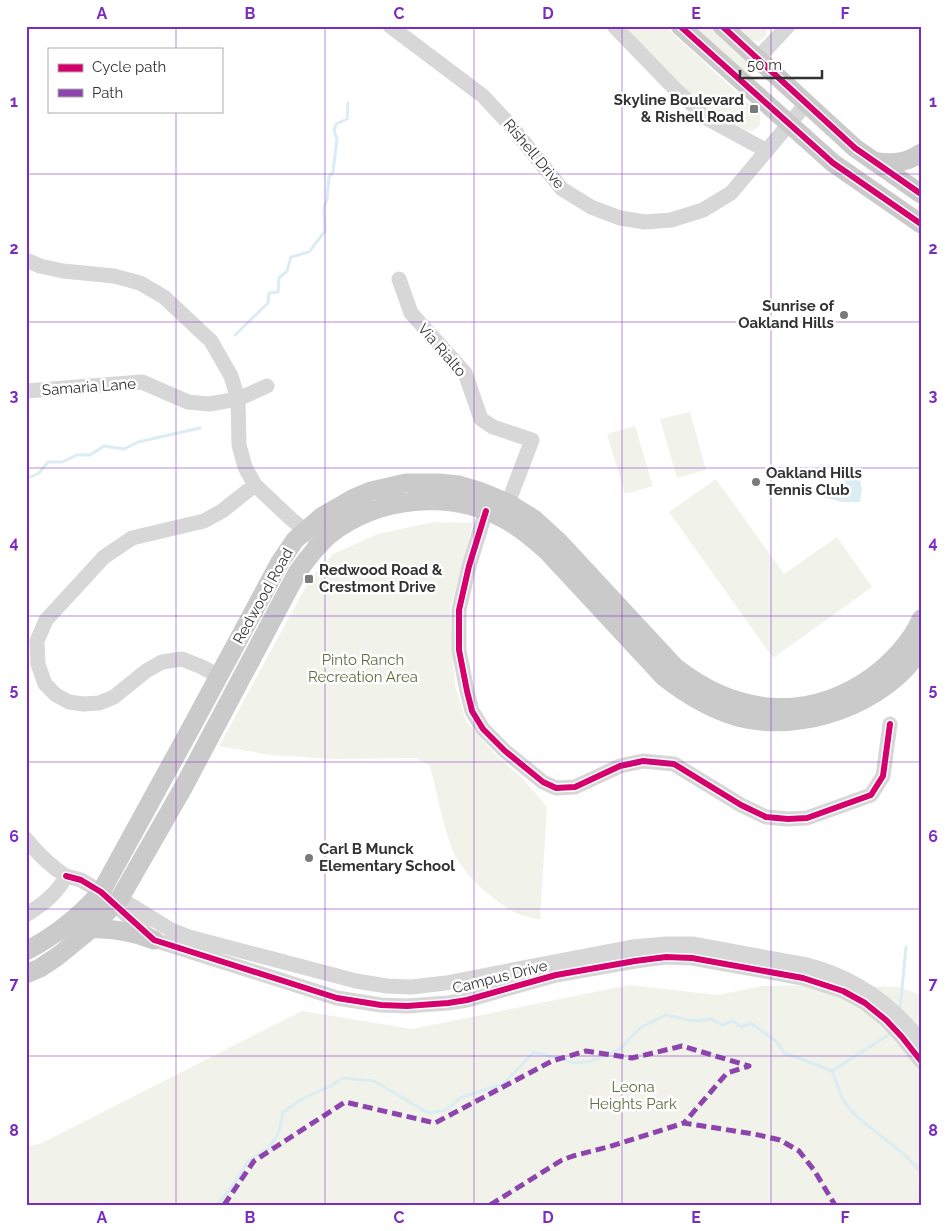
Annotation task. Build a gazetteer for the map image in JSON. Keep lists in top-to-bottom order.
{
  "streets": {
    "main road": ["Redwood Road"],
    "street": [
      "Rishell Drive",
      "Via Rialto",
      "Samaria Lane",
      "Campus Drive"
    ]
  },
  "crossings": [
    ["Via Rialto", "Redwood Road"],
    ["Redwood Road", "Campus Drive"]
  ],
  "parks": ["Pinto Ranch Recreation Area", "Leona Heights Park"],
  "places": {
    "transit": ["Skyline Boulevard & Rishell Road", "Redwood Road & Crestmont Drive"],
    "other": ["Sunrise of Oakland Hills", "Oakland Hills Tennis Club", "Carl B Munck Elementary School"]
  },
  "legend": ["Cycle path", "Path"],
  "scale_bar": "50 m",
  "grid": {
    "columns": [
      "A",
      "B",
      "C",
      "D",
      "E",
      "F"
    ],
    "rows": [
      "1",
      "2",
      "3",
      "4",
      "5",
      "6",
      "7",
      "8"
    ]
  }
}
